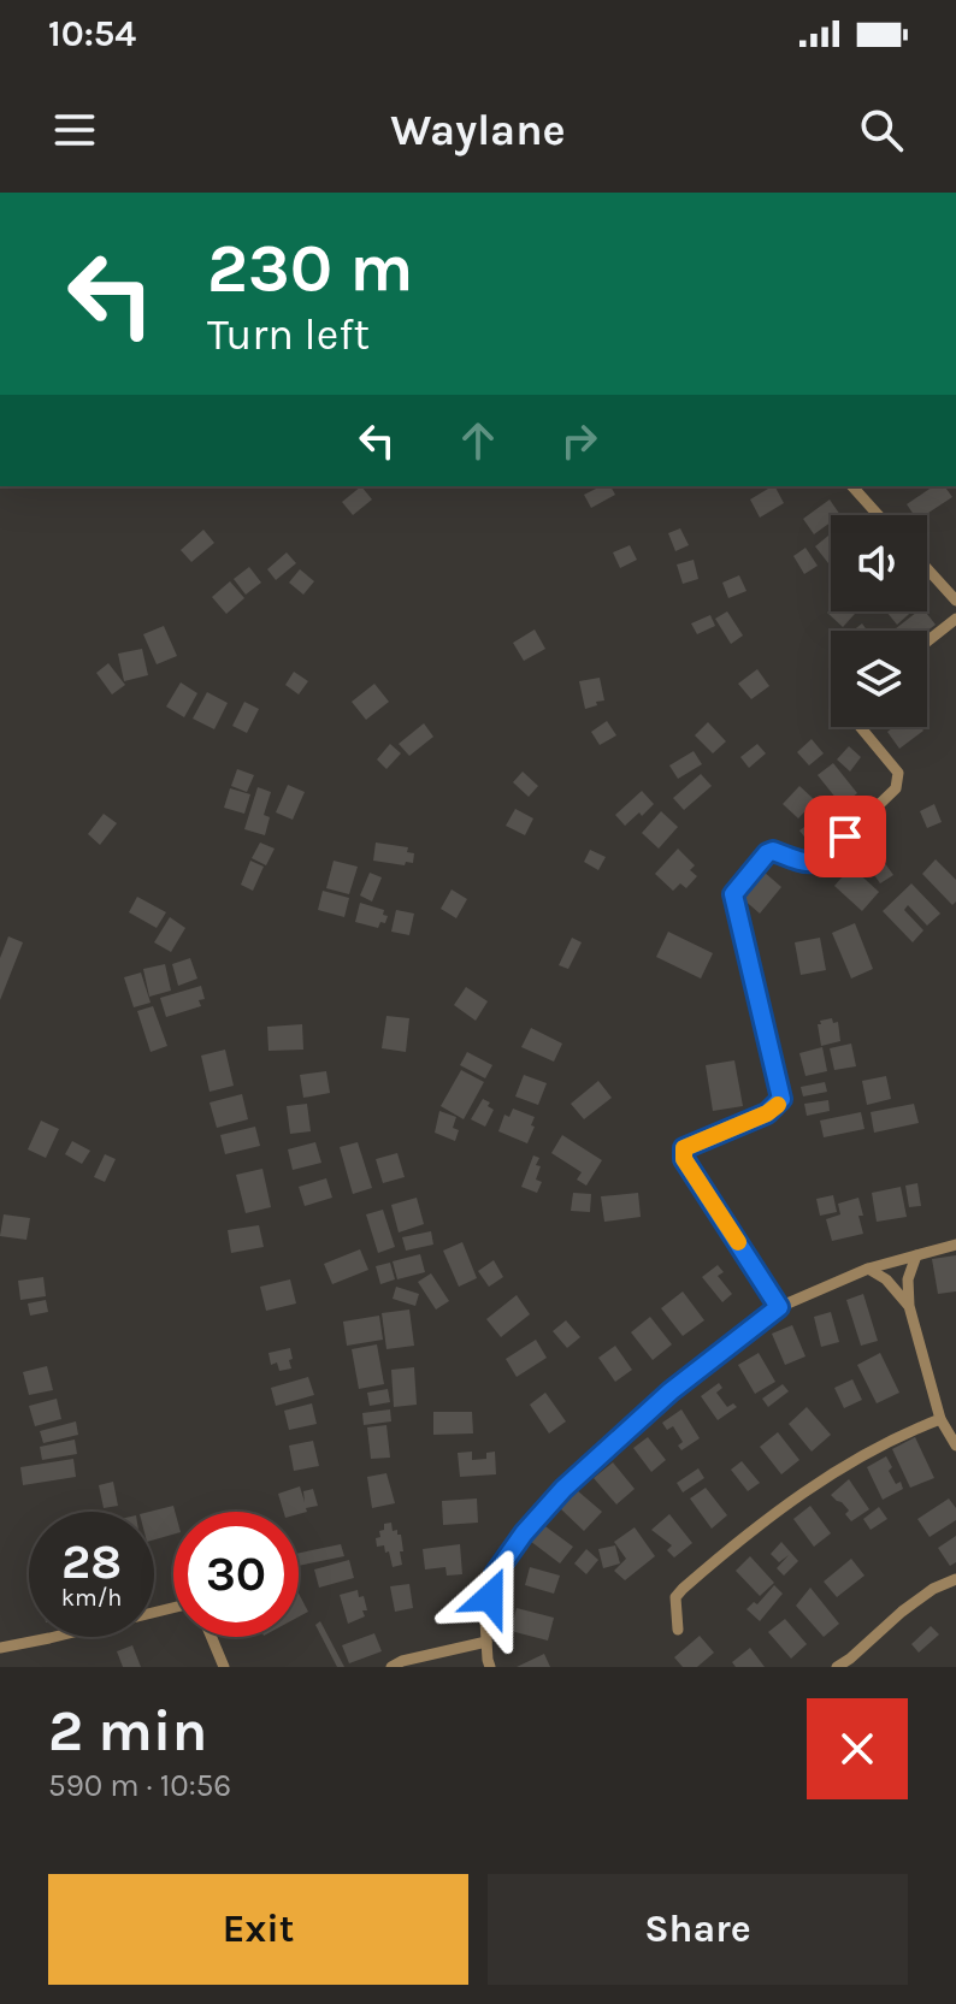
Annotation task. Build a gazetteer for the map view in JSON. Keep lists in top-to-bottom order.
{
  "page": {
    "status": "10:54",
    "header": "Waylane",
    "turn": ["230 m", "Turn left"],
    "speed": "28 km/h",
    "limit": "30",
    "heading": ["2 min", "590 m · 10:56"],
    "buttons": ["Exit", "Share"]
  }
}
